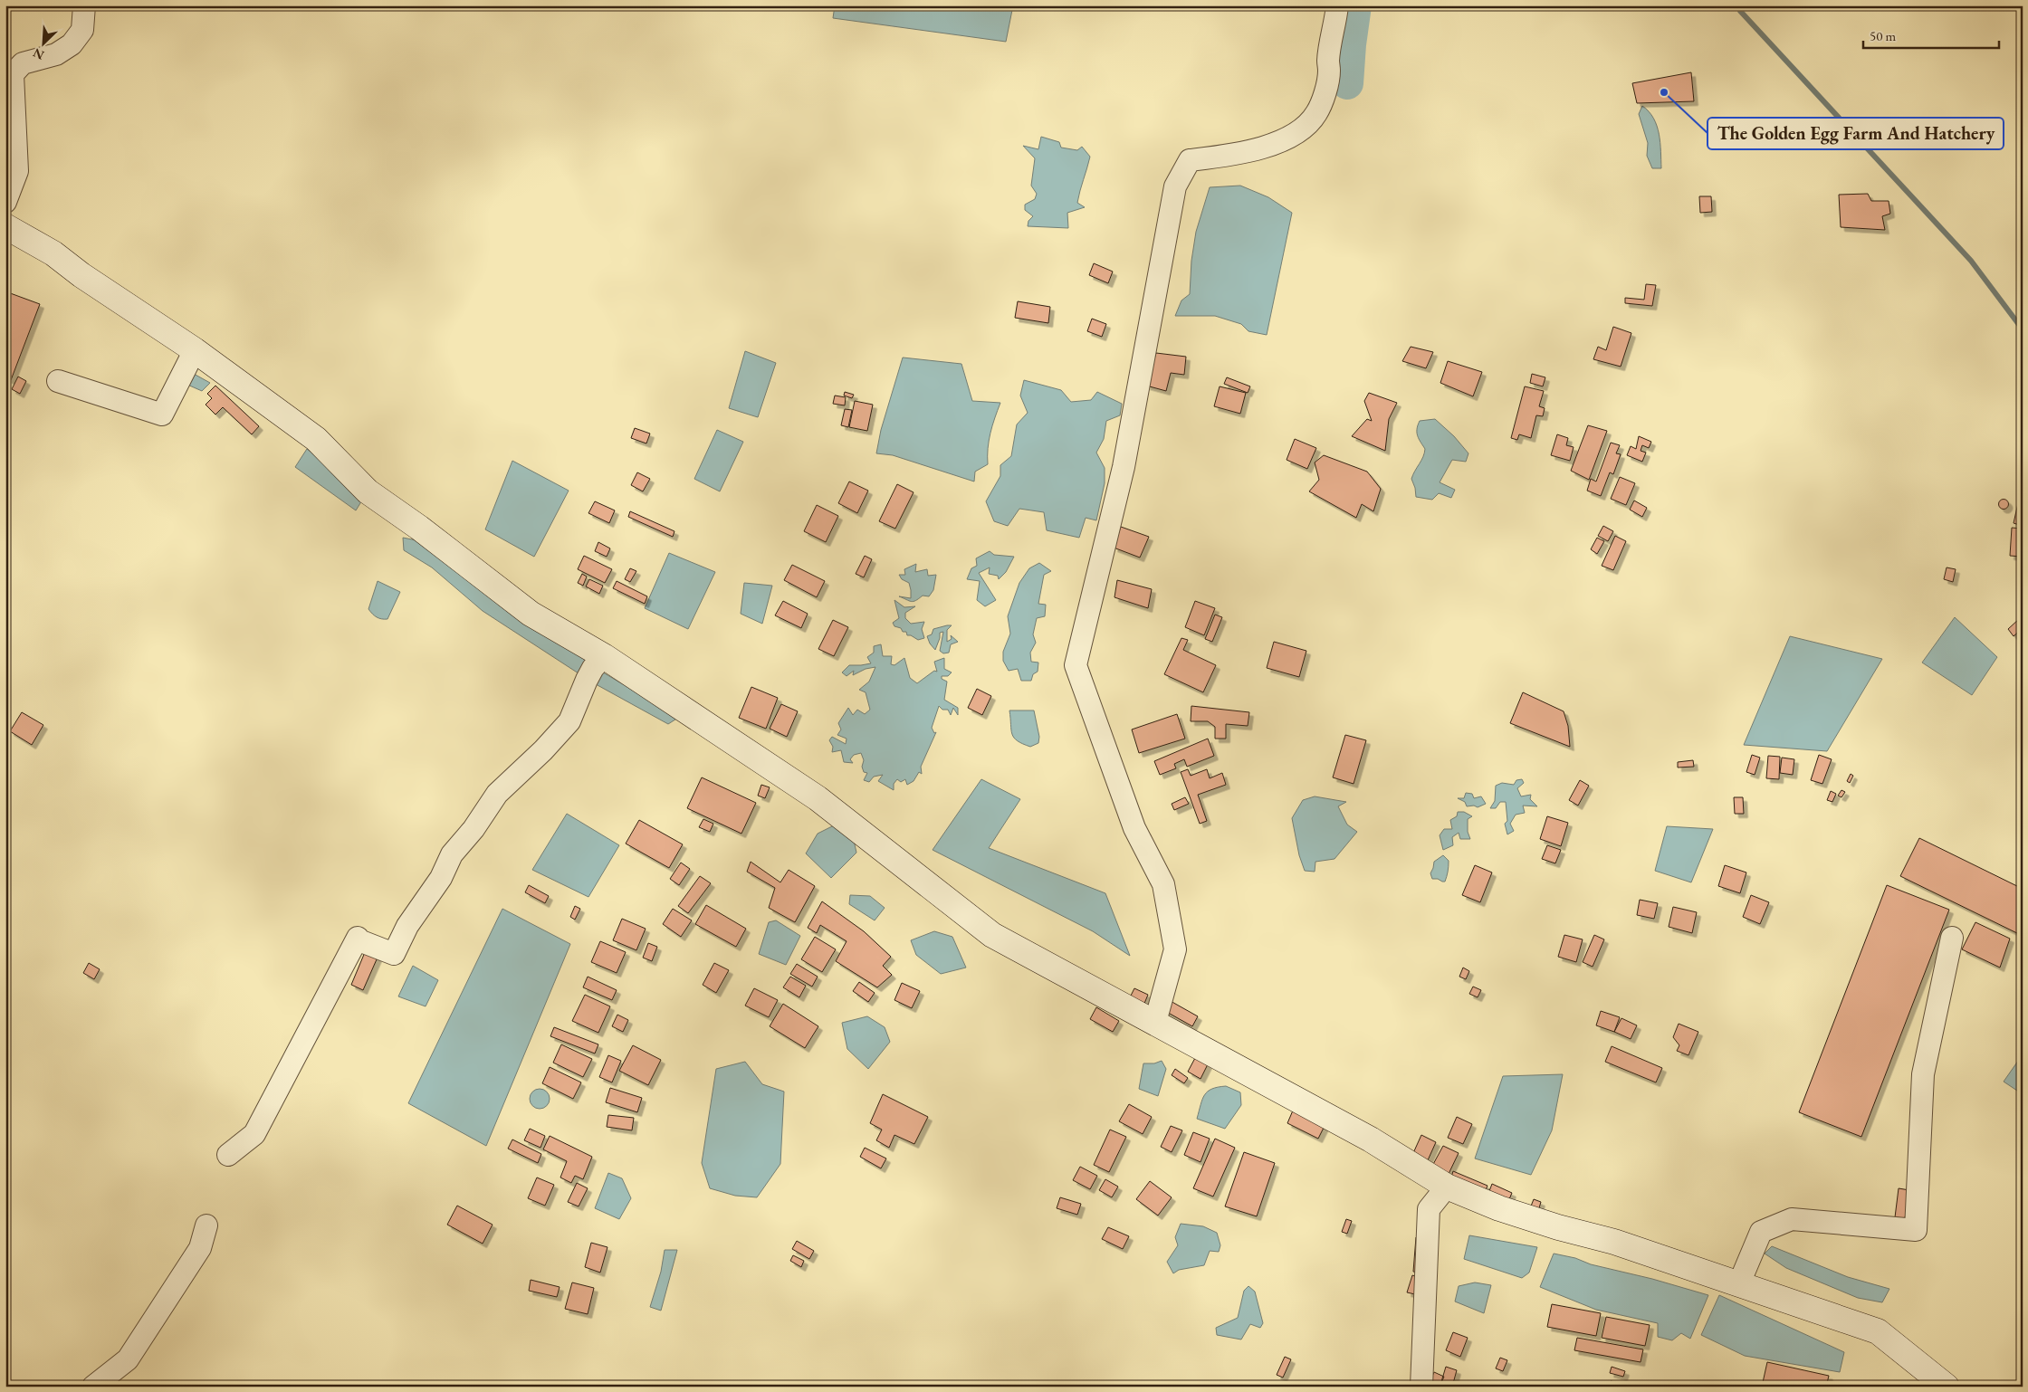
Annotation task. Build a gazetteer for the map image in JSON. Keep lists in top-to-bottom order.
{
  "places": ["The Golden Egg Farm And Hatchery"],
  "scale_bar": "50 m",
  "north": "bottom left"
}
